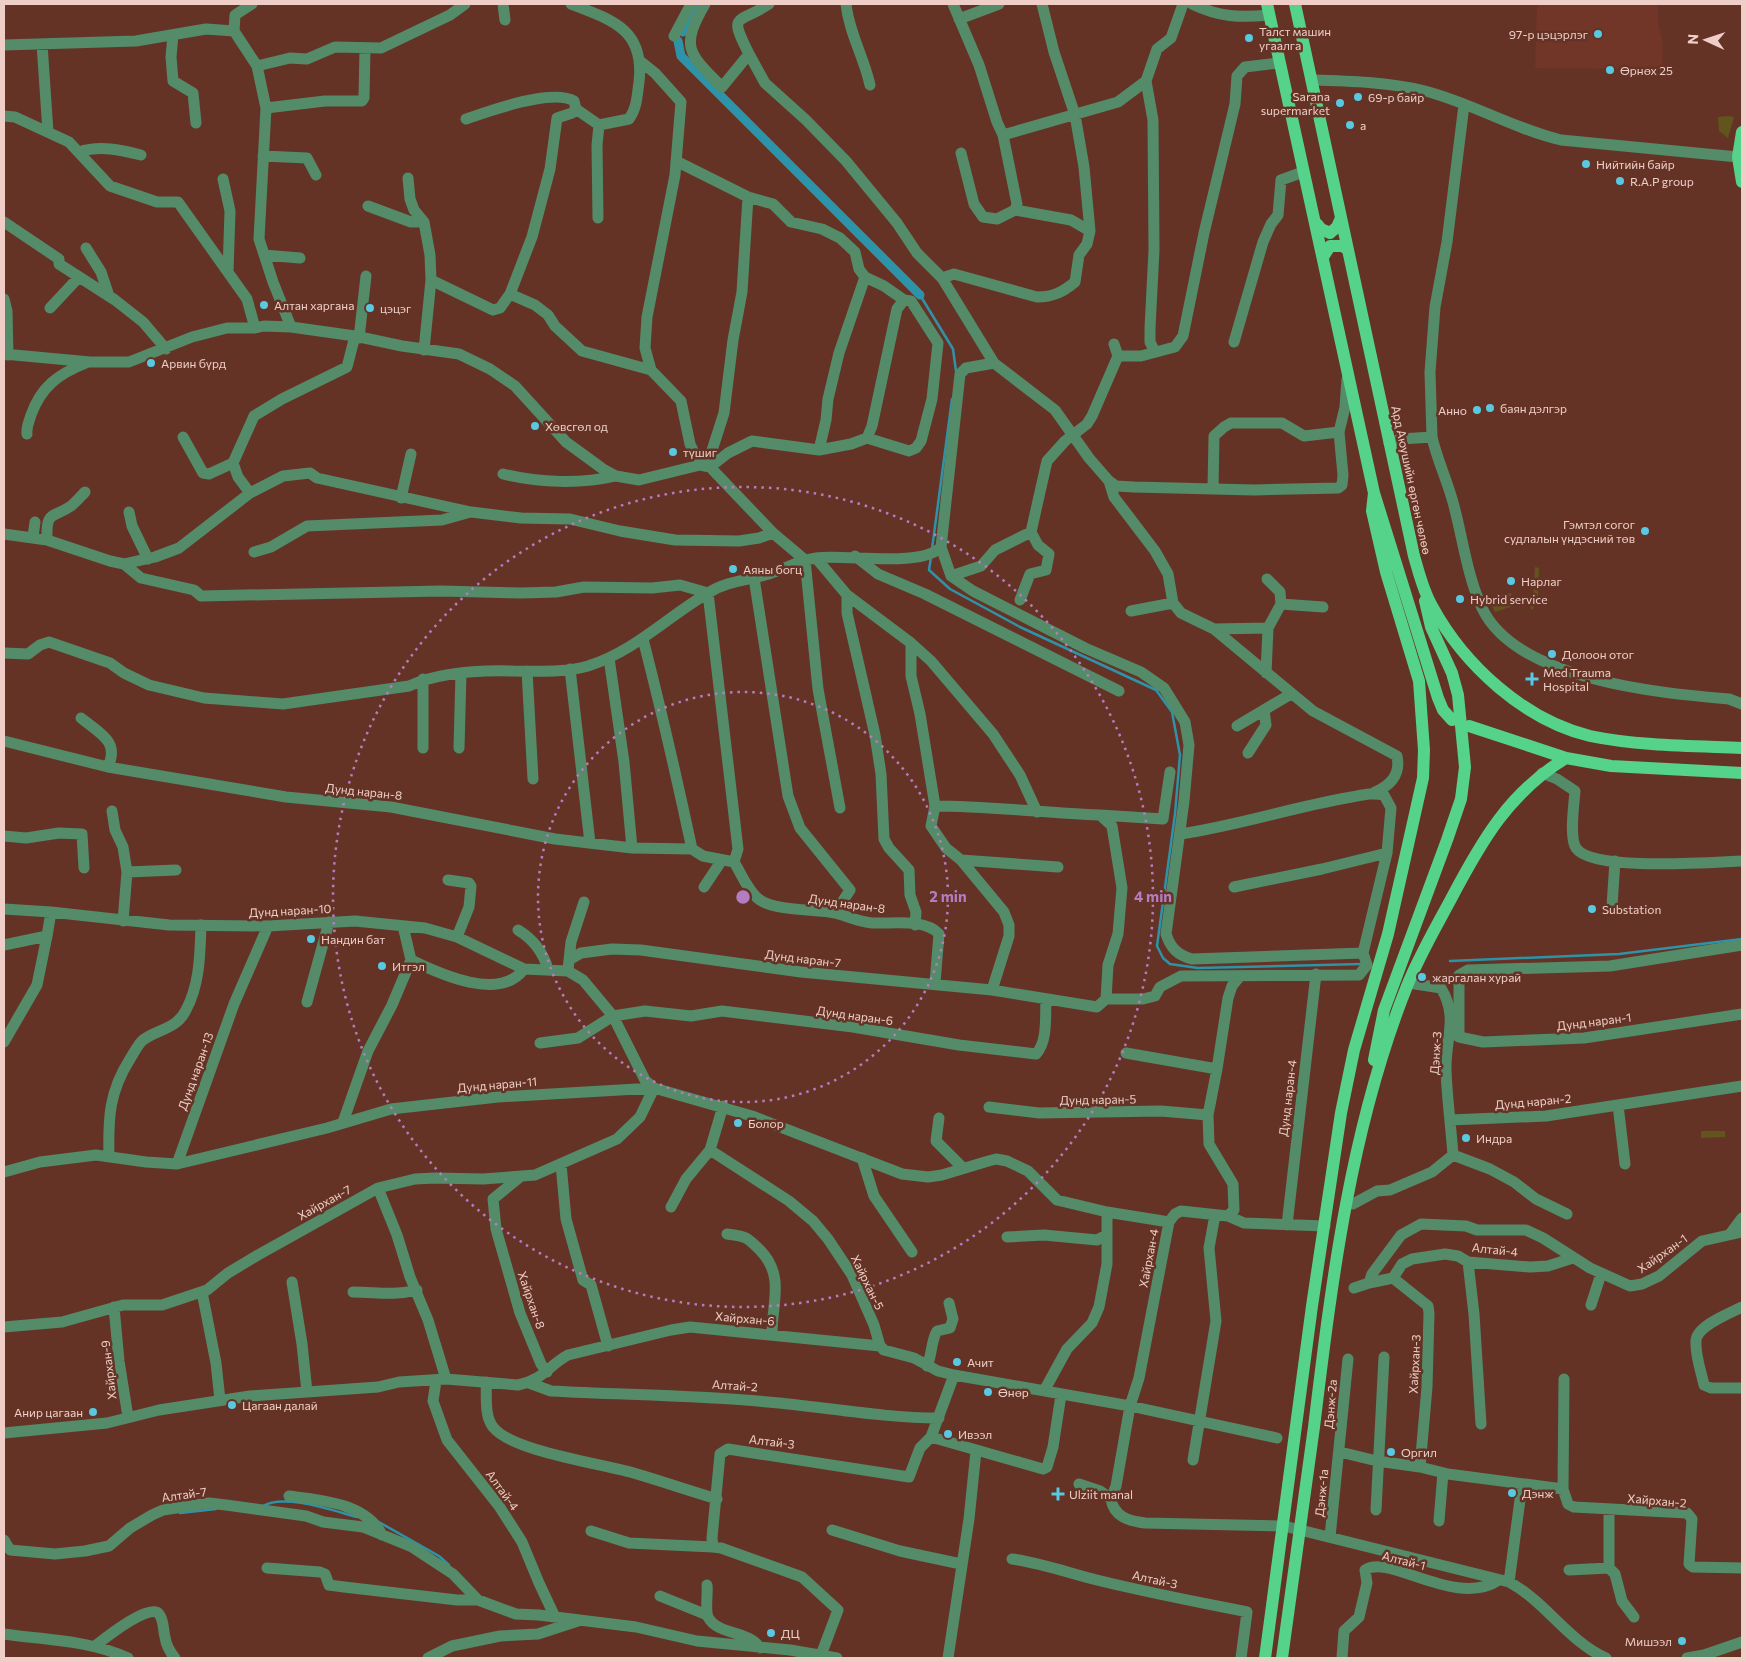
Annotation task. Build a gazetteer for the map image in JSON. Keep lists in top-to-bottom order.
{
  "streets": {
    "main road": ["Ард Аюушийн өргөн чөлөө"],
    "street": [
      "Дунд наран-8",
      "Дунд наран-10",
      "Дунд наран-7",
      "Дунд наран-6",
      "Дунд наран-1",
      "Дэнж-3",
      "Дунд наран-13",
      "Дунд наран-11",
      "Дунд наран-4",
      "Дунд наран-5",
      "Дунд наран-2",
      "Хайрхан-7",
      "Алтай-4",
      "Хайрхан-1",
      "Хайрхан-4",
      "Хайрхан-5",
      "Хайрхан-8",
      "Хайрхан-6",
      "Хайрхан-3",
      "Хайрхан-9",
      "Алтай-2",
      "Дэнж-2а",
      "Алтай-3",
      "Дэнж-1а",
      "Алтай-7",
      "Хайрхан-2",
      "Алтай-1"
    ]
  },
  "crossings": [
    ["Дунд наран-8", "Дунд наран-7"],
    ["Дунд наран-10", "Дунд наран-13"],
    ["Дунд наран-7", "Дунд наран-6"],
    ["Дунд наран-1", "Дэнж-3"],
    ["Дэнж-3", "Дунд наран-2"],
    ["Дунд наран-13", "Дунд наран-11"],
    ["Дунд наран-11", "Хайрхан-7"],
    ["Хайрхан-7", "Хайрхан-8"],
    ["Хайрхан-7", "Хайрхан-9"],
    ["Алтай-4", "Хайрхан-1"],
    ["Алтай-4", "Хайрхан-3"],
    ["Алтай-4", "Алтай-7"],
    ["Хайрхан-5", "Хайрхан-6"],
    ["Дэнж-2а", "Дэнж-1а"]
  ],
  "places": {
    "other": [
      "97-р цэцэрлэг",
      "Талст машин угаалга",
      "Өрнөх 25",
      "69-р байр",
      "Sarana supermarket",
      "а",
      "Нийтийн байр",
      "R.A.P group",
      "Алтан харгана",
      "цэцэг",
      "Арвин бүрд",
      "баян дэлгэр",
      "Анно",
      "Хөвсгөл од",
      "түшиг",
      "Гэмтэл согог судлалын үндэсний төв",
      "Аяны богц",
      "Нарлаг",
      "Hybrid service",
      "Долоон отог",
      "Substation",
      "Нандин бат",
      "Итгэл",
      "жаргалан хурай",
      "Болор",
      "Индра",
      "Ачит",
      "Өнөр",
      "Цагаан далай",
      "Анир цагаан",
      "Ивээл",
      "Оргил",
      "Дэнж",
      "ДЦ",
      "Мишээл"
    ],
    "health": ["Med Trauma Hospital", "Ulziit manal"]
  },
  "north": "left",
  "rings": ["2 min", "4 min"]
}
